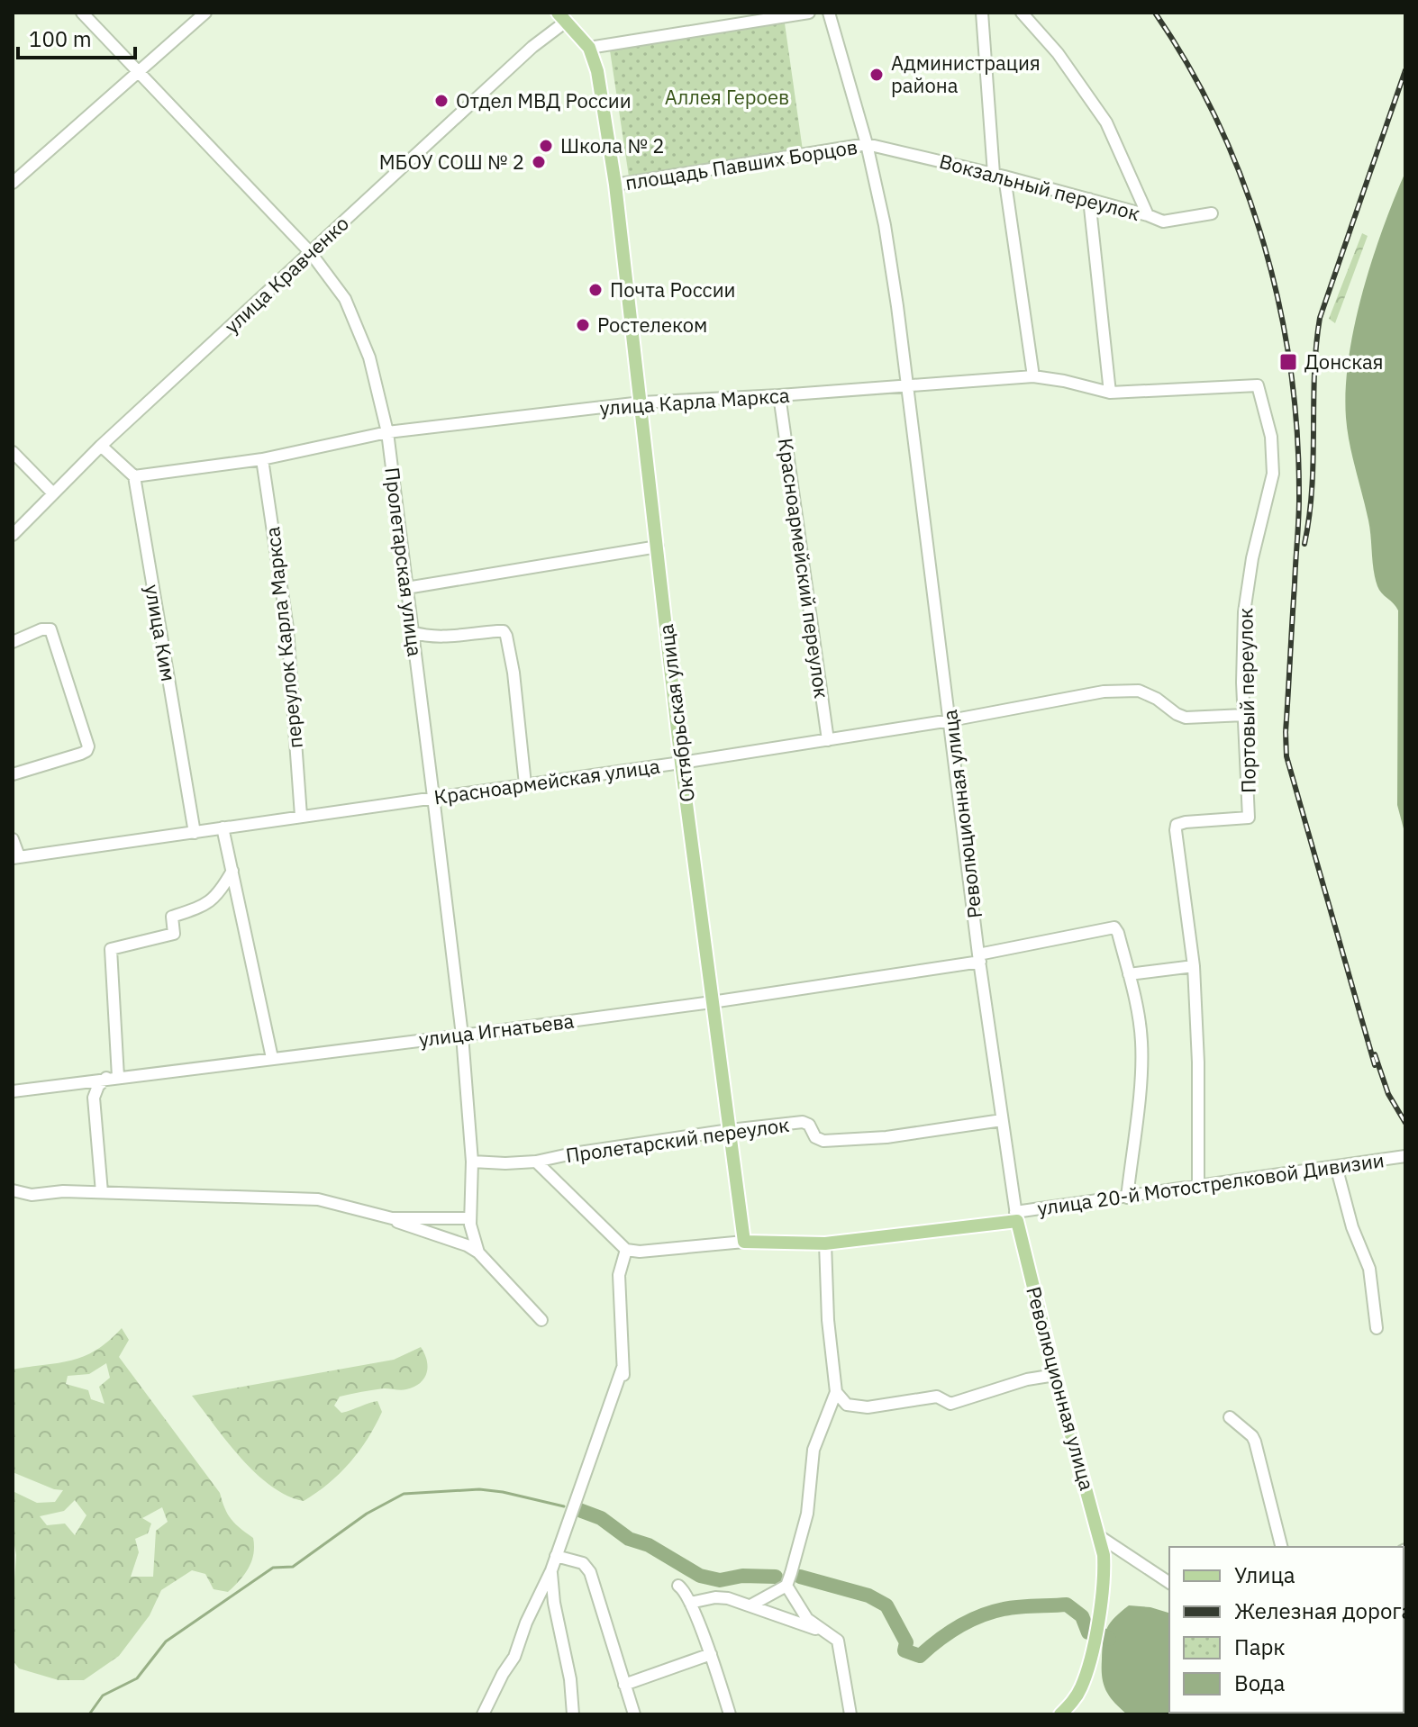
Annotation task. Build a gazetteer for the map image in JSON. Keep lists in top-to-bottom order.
{
  "streets": {
    "main road": ["Октябрьская улица", "Революционная улица", "улица 20-й Мотострелковой Дивизии"],
    "street": [
      "площадь Павших Борцов",
      "Вокзальный переулок",
      "улица Кравченко",
      "улица Карла Маркса",
      "Пролетарская улица",
      "Красноармейский переулок",
      "улица Ким",
      "переулок Карла Маркса",
      "Портовый переулок",
      "Красноармейская улица",
      "улица Игнатьева",
      "Пролетарский переулок"
    ]
  },
  "crossings": [
    ["площадь Павших Борцов", "Вокзальный переулок"],
    ["площадь Павших Борцов", "Октябрьская улица"],
    ["площадь Павших Борцов", "Революционная улица"],
    ["Вокзальный переулок", "Революционная улица"],
    ["улица Кравченко", "Пролетарская улица"],
    ["улица Карла Маркса", "Пролетарская улица"],
    ["улица Карла Маркса", "Красноармейский переулок"],
    ["улица Карла Маркса", "улица Ким"],
    ["улица Карла Маркса", "переулок Карла Маркса"],
    ["улица Карла Маркса", "Портовый переулок"],
    ["улица Карла Маркса", "Октябрьская улица"],
    ["улица Карла Маркса", "Революционная улица"],
    ["Пролетарская улица", "Красноармейская улица"],
    ["Пролетарская улица", "улица Игнатьева"],
    ["Пролетарская улица", "Пролетарский переулок"],
    ["Красноармейский переулок", "Красноармейская улица"],
    ["улица Ким", "Красноармейская улица"],
    ["переулок Карла Маркса", "Красноармейская улица"],
    ["Портовый переулок", "Красноармейская улица"],
    ["Октябрьская улица", "Красноармейская улица"],
    ["Октябрьская улица", "улица Игнатьева"],
    ["Октябрьская улица", "Пролетарский переулок"],
    ["Октябрьская улица", "улица 20-й Мотострелковой Дивизии"],
    ["Красноармейская улица", "Революционная улица"],
    ["Революционная улица", "улица Игнатьева"],
    ["Революционная улица", "Пролетарский переулок"],
    ["Революционная улица", "улица 20-й Мотострелковой Дивизии"]
  ],
  "parks": ["Аллея Героев"],
  "places": {
    "other": [
      "Администрация района",
      "Отдел МВД России",
      "Школа № 2",
      "МБОУ СОШ № 2",
      "Почта России",
      "Ростелеком"
    ],
    "transit": ["Донская"]
  },
  "legend": [
    "Улица",
    "Железная дорога",
    "Парк",
    "Вода"
  ],
  "scale_bar": "100 m"
}
